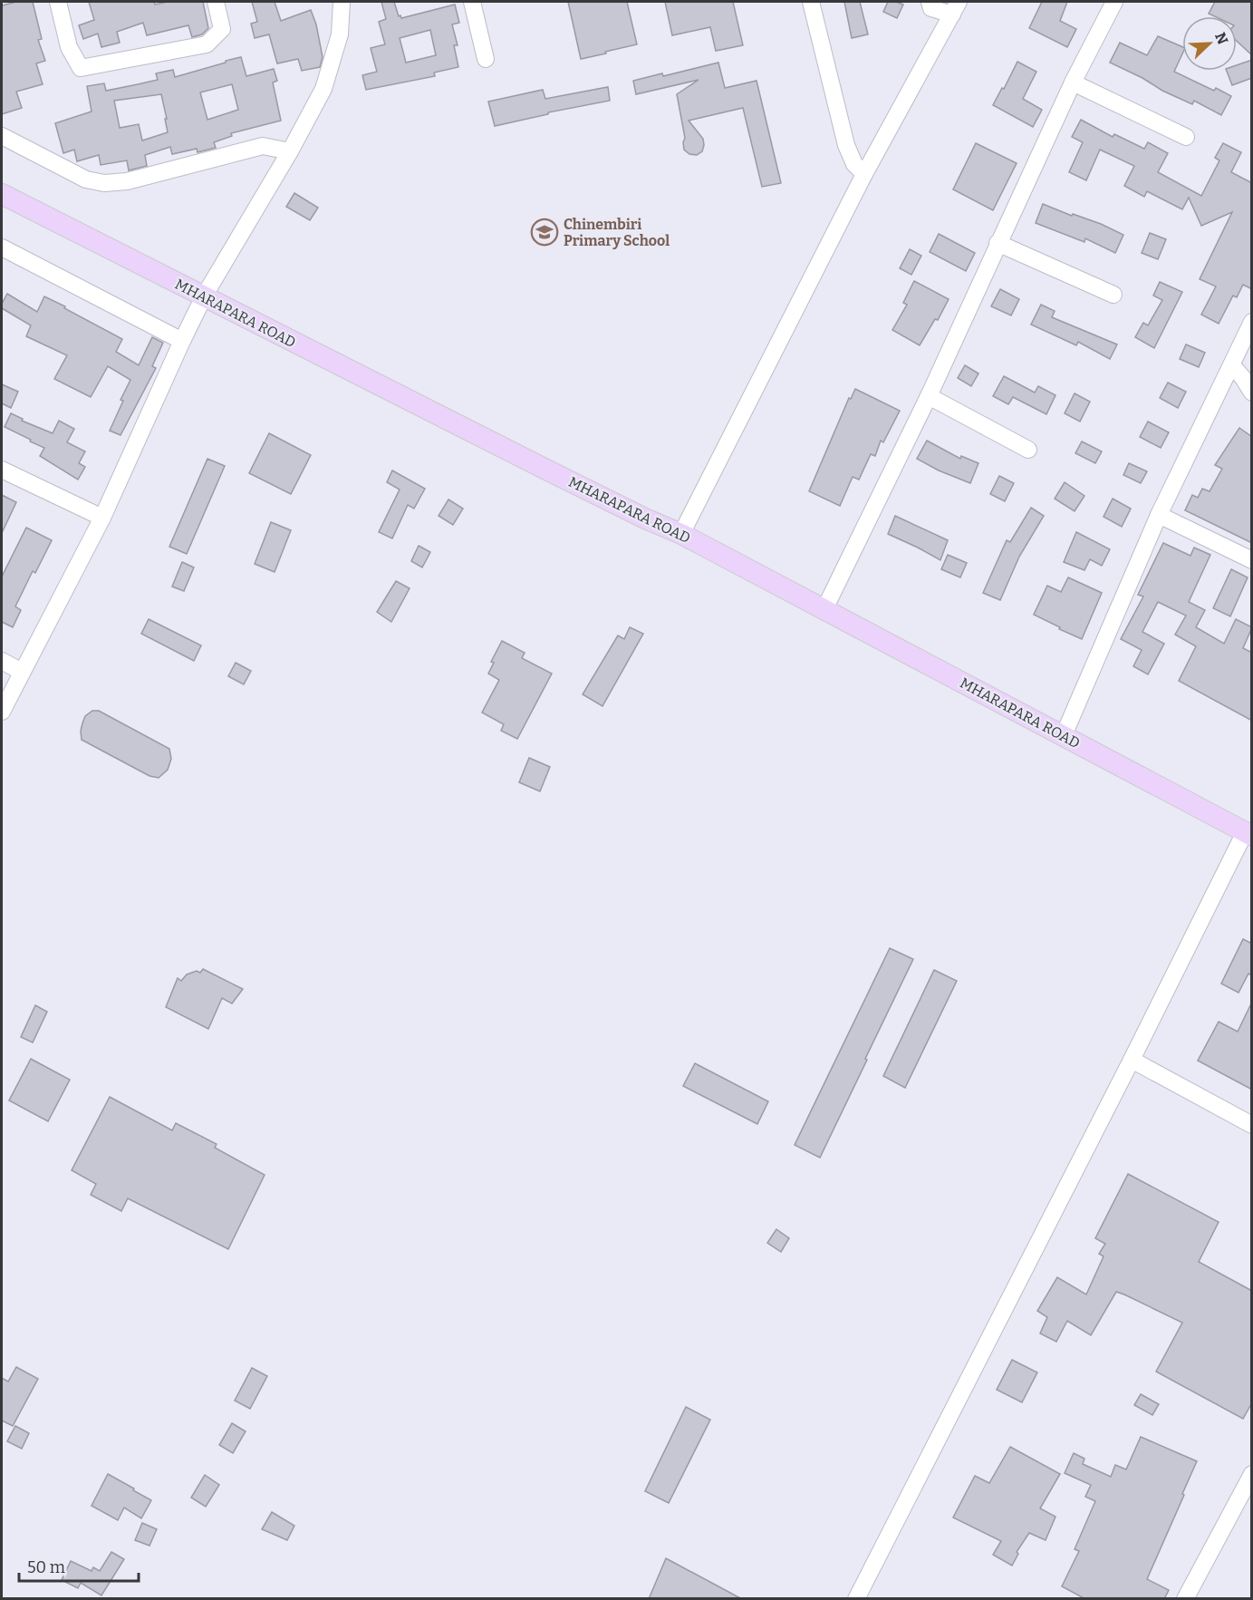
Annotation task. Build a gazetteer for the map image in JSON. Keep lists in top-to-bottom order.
{
  "streets": {
    "main road": ["MHARAPARA ROAD"]
  },
  "places": {
    "school or university": ["Chinembiri Primary School"]
  },
  "scale_bar": "50 m",
  "north": "top right"
}
